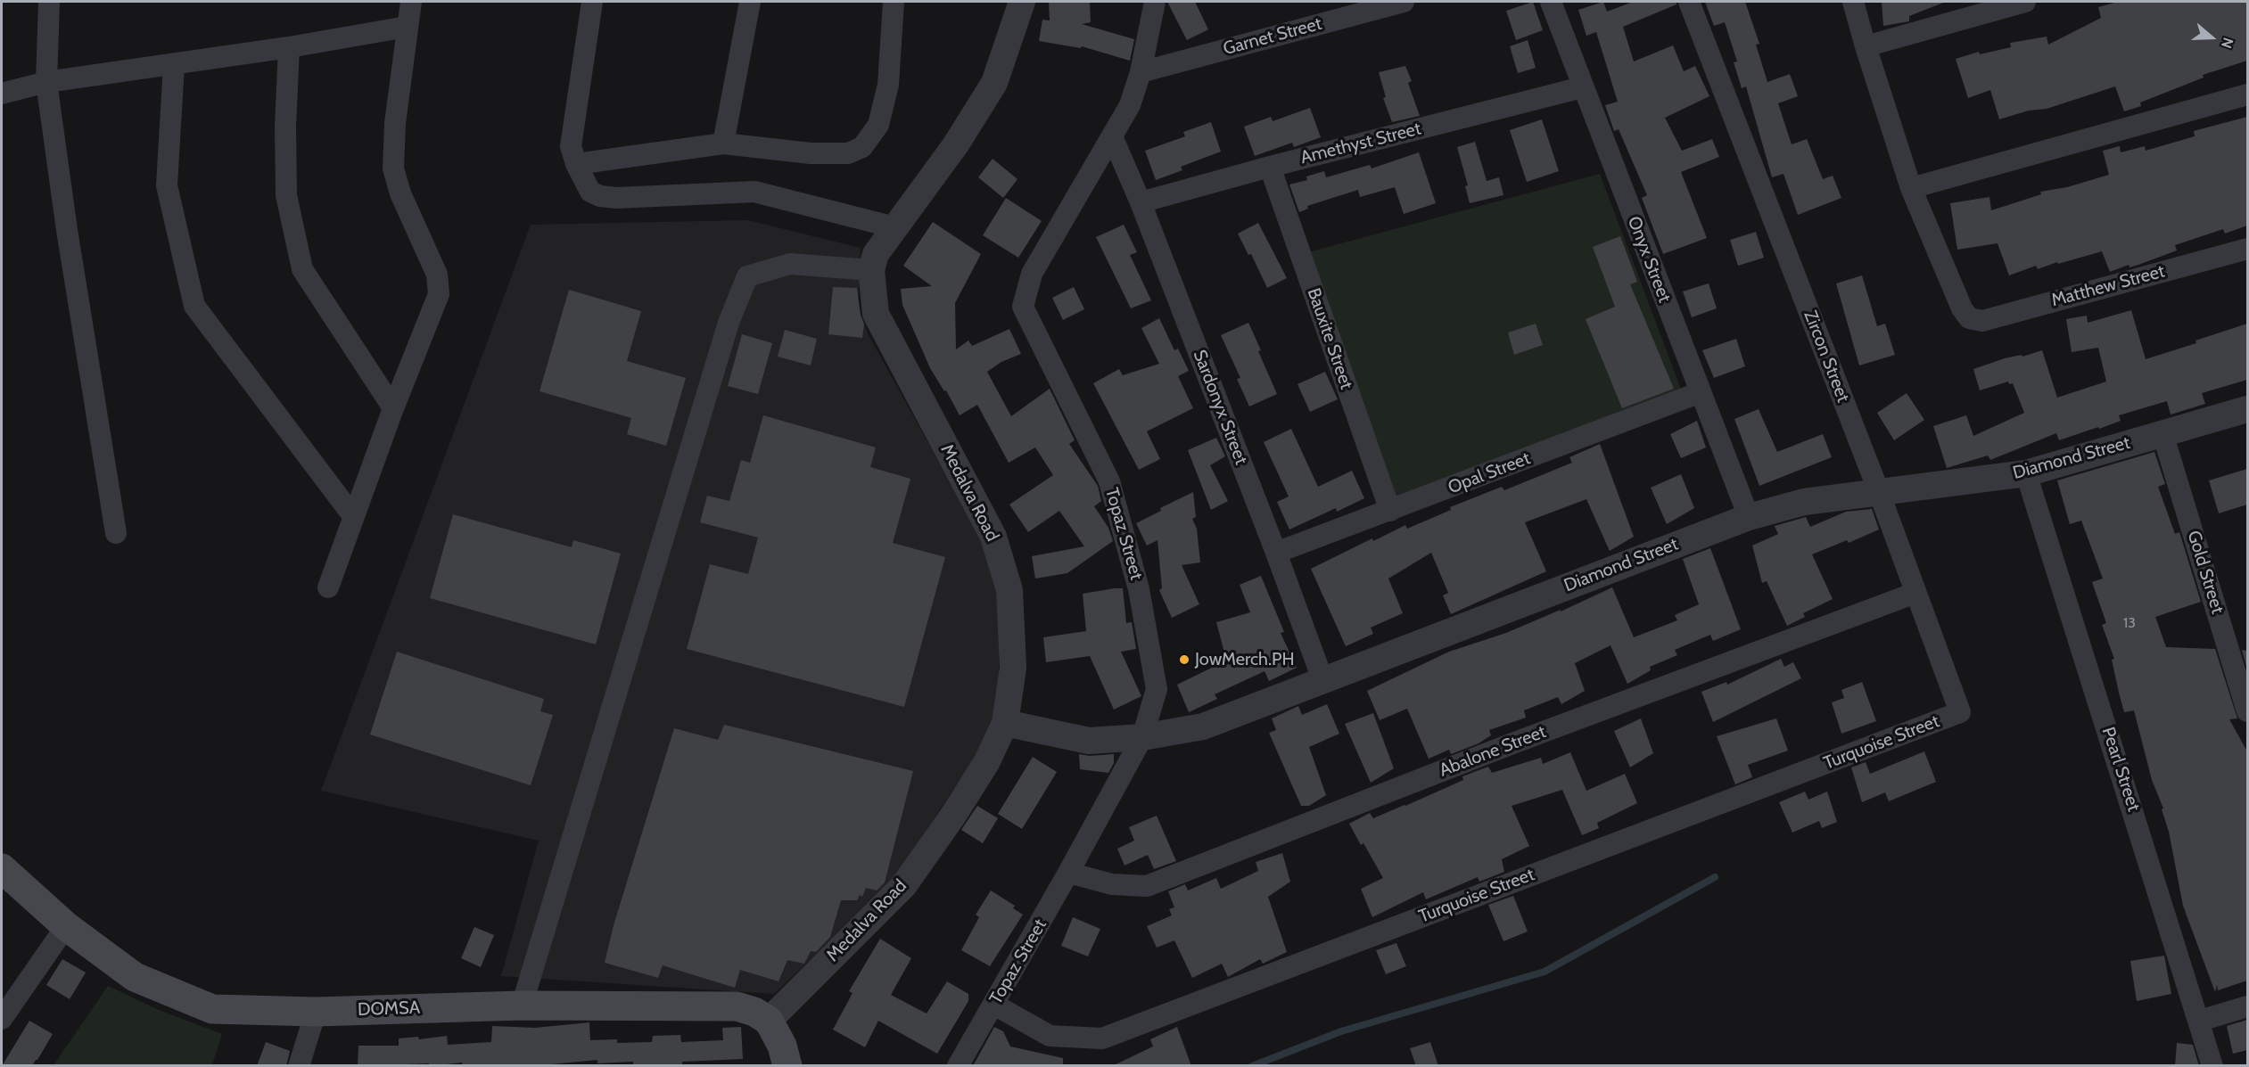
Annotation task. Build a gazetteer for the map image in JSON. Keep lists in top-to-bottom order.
{
  "streets": {
    "main road": ["DOMSA"],
    "street": [
      "Garnet Street",
      "Amethyst Street",
      "Onyx Street",
      "Matthew Street",
      "Bauxite Street",
      "Zircon Street",
      "Sardonyx Street",
      "Diamond Street",
      "Opal Street",
      "Medalva Road",
      "Topaz Street",
      "Gold Street",
      "Turquoise Street",
      "Abalone Street",
      "Pearl Street"
    ]
  },
  "crossings": [
    ["Garnet Street", "Topaz Street"],
    ["Amethyst Street", "Onyx Street"],
    ["Amethyst Street", "Bauxite Street"],
    ["Amethyst Street", "Sardonyx Street"],
    ["Onyx Street", "Diamond Street"],
    ["Onyx Street", "Opal Street"],
    ["Bauxite Street", "Opal Street"],
    ["Zircon Street", "Diamond Street"],
    ["Zircon Street", "Turquoise Street"],
    ["Zircon Street", "Abalone Street"],
    ["Sardonyx Street", "Diamond Street"],
    ["Sardonyx Street", "Opal Street"],
    ["Sardonyx Street", "Topaz Street"],
    ["Diamond Street", "Medalva Road"],
    ["Diamond Street", "Topaz Street"],
    ["Diamond Street", "Gold Street"],
    ["Diamond Street", "Pearl Street"],
    ["Medalva Road", "DOMSA"],
    ["Topaz Street", "Turquoise Street"],
    ["Topaz Street", "Abalone Street"]
  ],
  "places": ["JowMerch.PH"],
  "house_numbers": ["13"],
  "north": "right"
}
